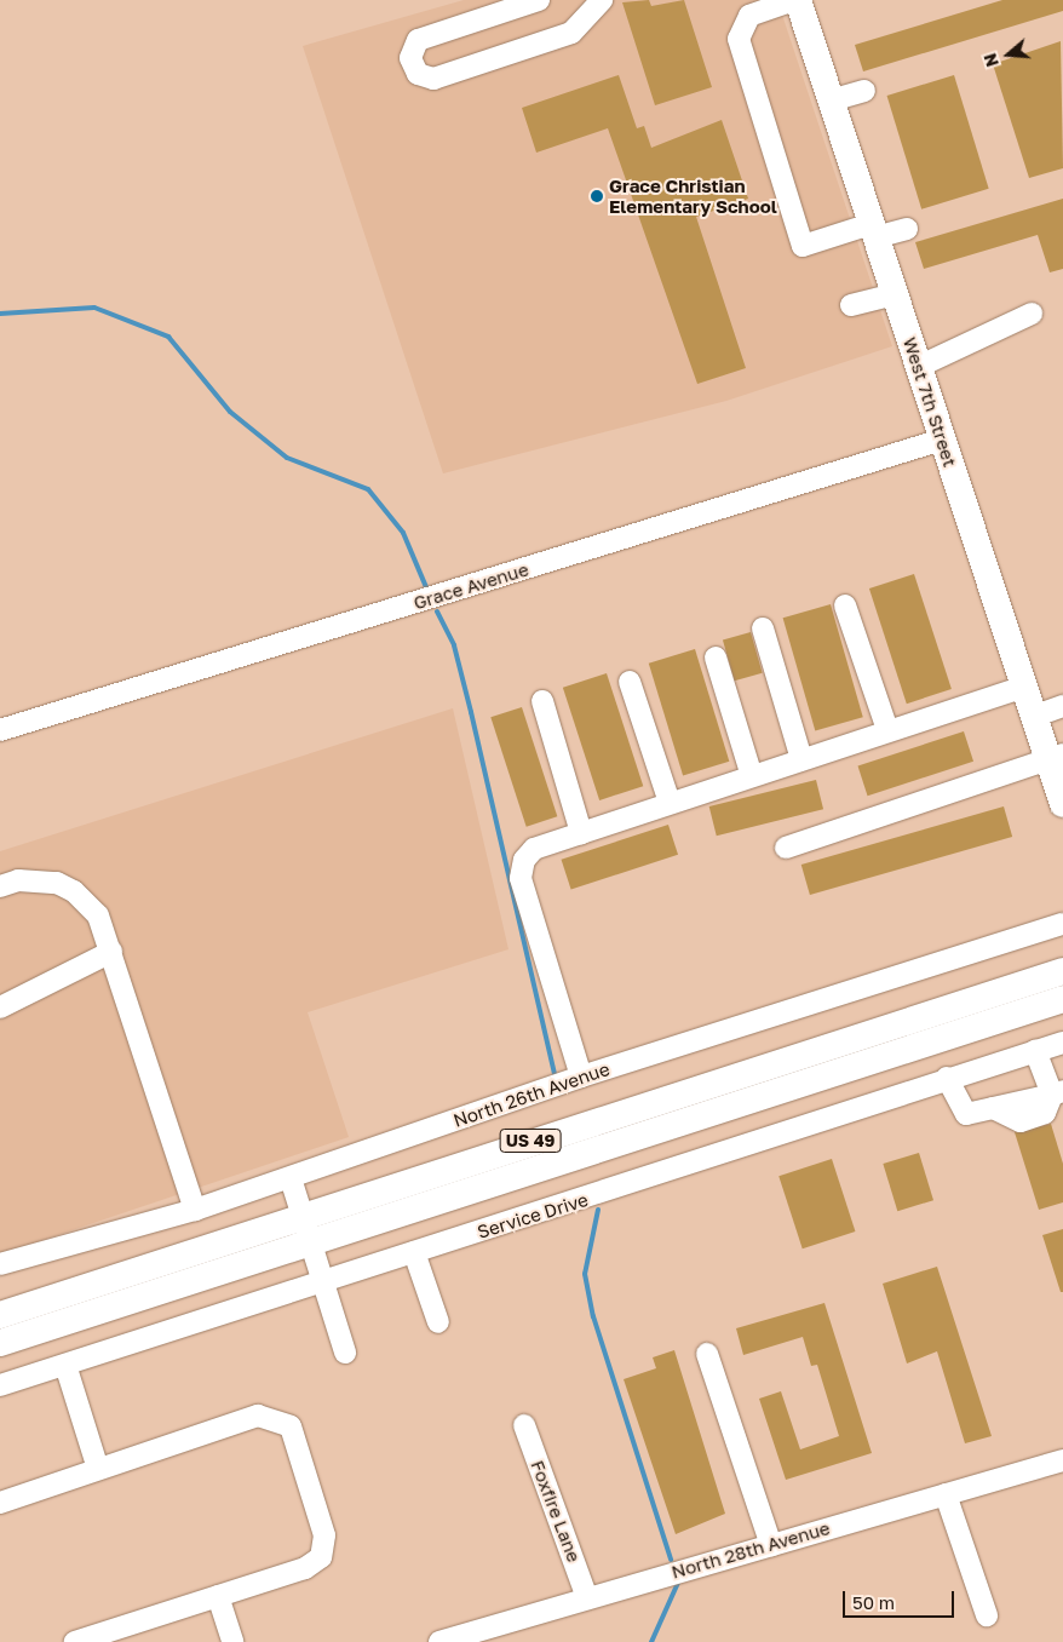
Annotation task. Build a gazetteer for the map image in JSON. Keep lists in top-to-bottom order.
{
  "streets": {
    "main road": ["West 7th Street", "US 49"],
    "street": [
      "Grace Avenue",
      "North 26th Avenue",
      "Service Drive",
      "Foxfire Lane",
      "North 28th Avenue"
    ]
  },
  "crossings": [
    ["West 7th Street", "Grace Avenue"],
    ["Foxfire Lane", "North 28th Avenue"]
  ],
  "places": ["Grace Christian Elementary School"],
  "scale_bar": "50 m",
  "north": "left"
}
